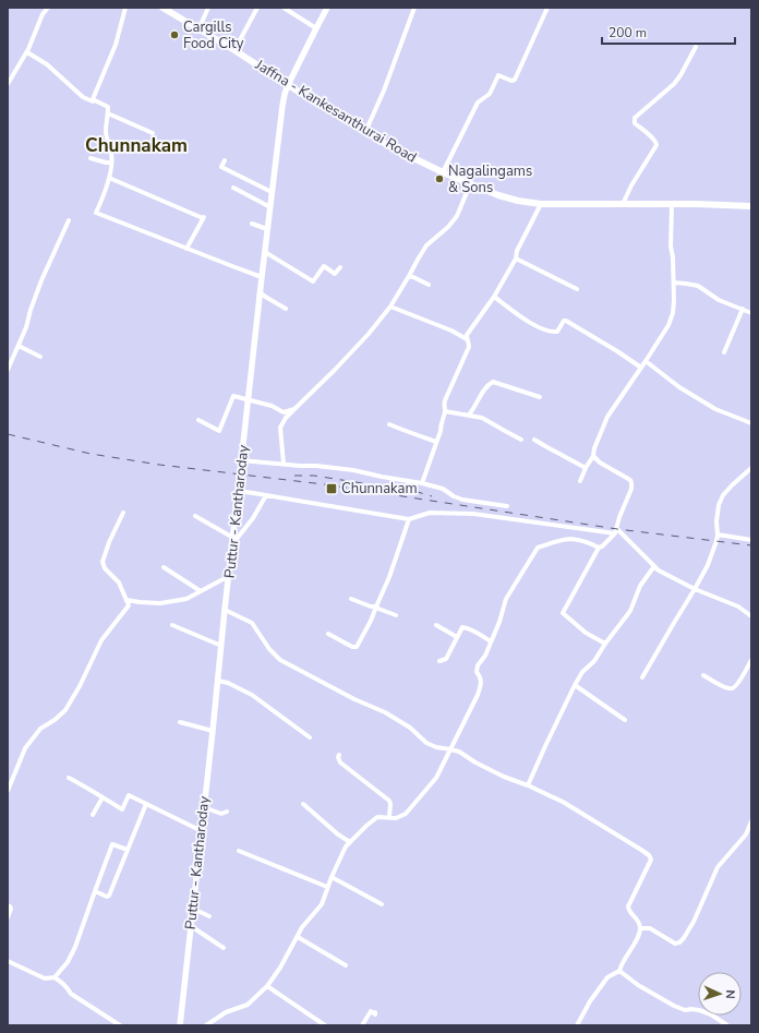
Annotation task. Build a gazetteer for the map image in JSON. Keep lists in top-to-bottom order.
{
  "streets": {
    "main road": ["Jaffna - Kankesanthurai Road", "Puttur - Kantharoday"]
  },
  "crossings": [
    ["Jaffna - Kankesanthurai Road", "Puttur - Kantharoday"]
  ],
  "districts": ["Chunnakam"],
  "places": {
    "other": ["Cargills Food City", "Nagalingams & Sons"],
    "transit": ["Chunnakam"]
  },
  "scale_bar": "200 m",
  "north": "right"
}
